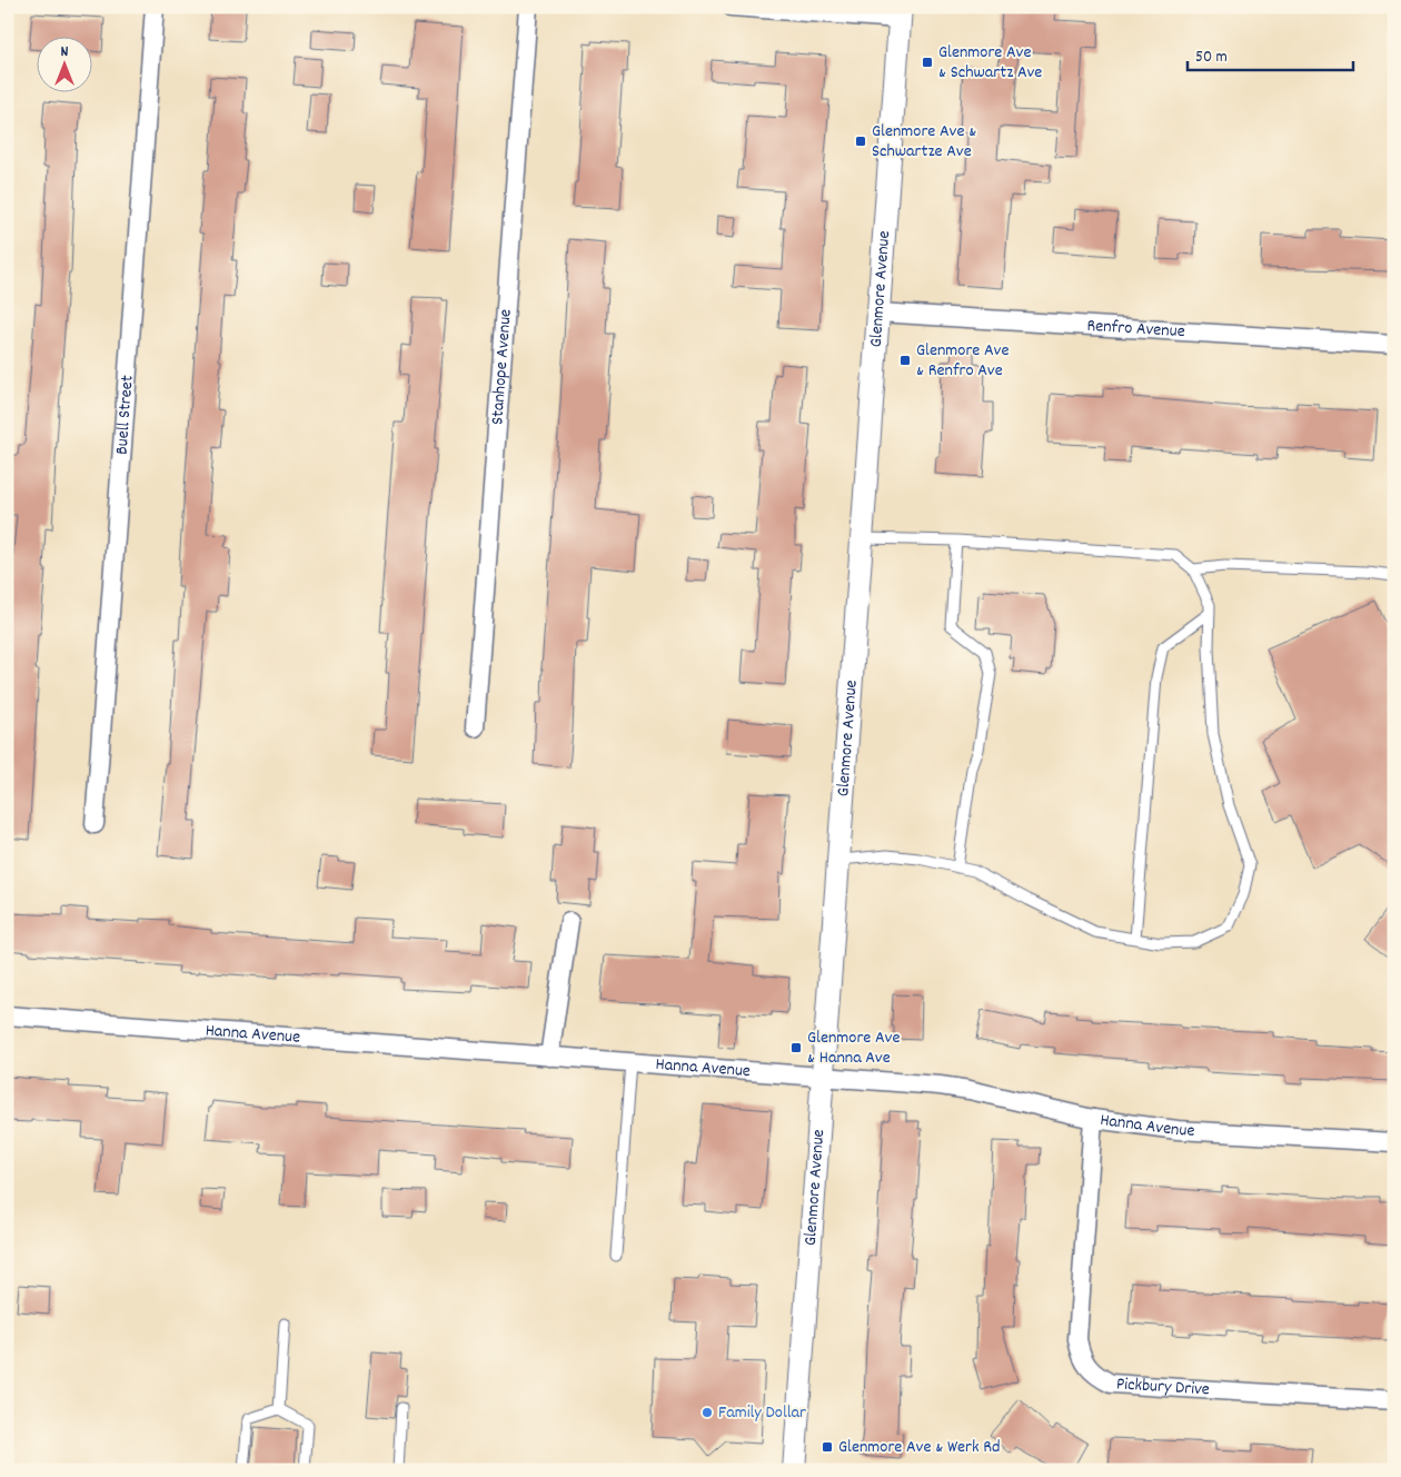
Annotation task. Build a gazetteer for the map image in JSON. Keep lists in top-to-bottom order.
{
  "streets": {
    "street": [
      "Glenmore Avenue",
      "Renfro Avenue",
      "Stanhope Avenue",
      "Buell Street",
      "Hanna Avenue",
      "Pickbury Drive"
    ]
  },
  "crossings": [
    ["Glenmore Avenue", "Renfro Avenue"],
    ["Glenmore Avenue", "Hanna Avenue"],
    ["Hanna Avenue", "Pickbury Drive"]
  ],
  "places": {
    "transit": [
      "Glenmore Ave & Schwartz Ave",
      "Glenmore Ave & Schwartze Ave",
      "Glenmore Ave & Renfro Ave",
      "Glenmore Ave & Hanna Ave",
      "Glenmore Ave & Werk Rd"
    ],
    "other": ["Family Dollar"]
  },
  "scale_bar": "50 m",
  "north": "top"
}
